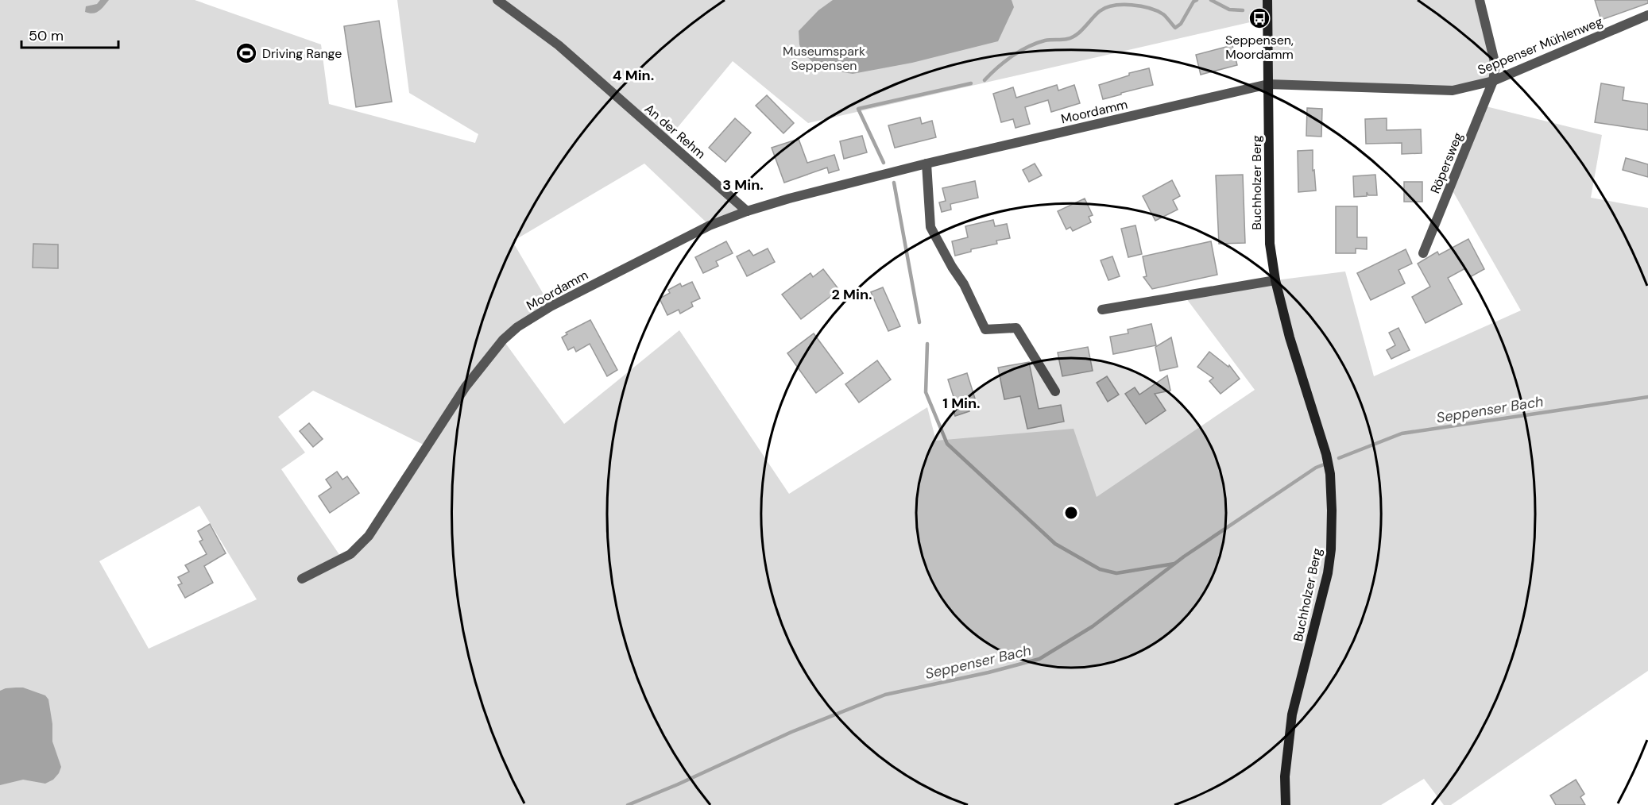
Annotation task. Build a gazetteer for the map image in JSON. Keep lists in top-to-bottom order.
{
  "streets": {
    "main road": ["Buchholzer Berg"],
    "street": [
      "Seppenser Mühlenweg",
      "Moordamm",
      "An der Rehm",
      "Röpersweg"
    ]
  },
  "crossings": [
    ["Seppenser Mühlenweg", "Moordamm"],
    ["Seppenser Mühlenweg", "Röpersweg"],
    ["Seppenser Mühlenweg", "Buchholzer Berg"],
    ["Moordamm", "An der Rehm"],
    ["Moordamm", "Buchholzer Berg"]
  ],
  "water": ["Seppenser Bach"],
  "parks": ["Museumspark Seppensen"],
  "places": {
    "bus stop": ["Seppensen, Moordamm"],
    "sports": ["Driving Range"]
  },
  "scale_bar": "50 m",
  "rings": [
    "4 Min.",
    "3 Min.",
    "2 Min.",
    "1 Min."
  ]
}
